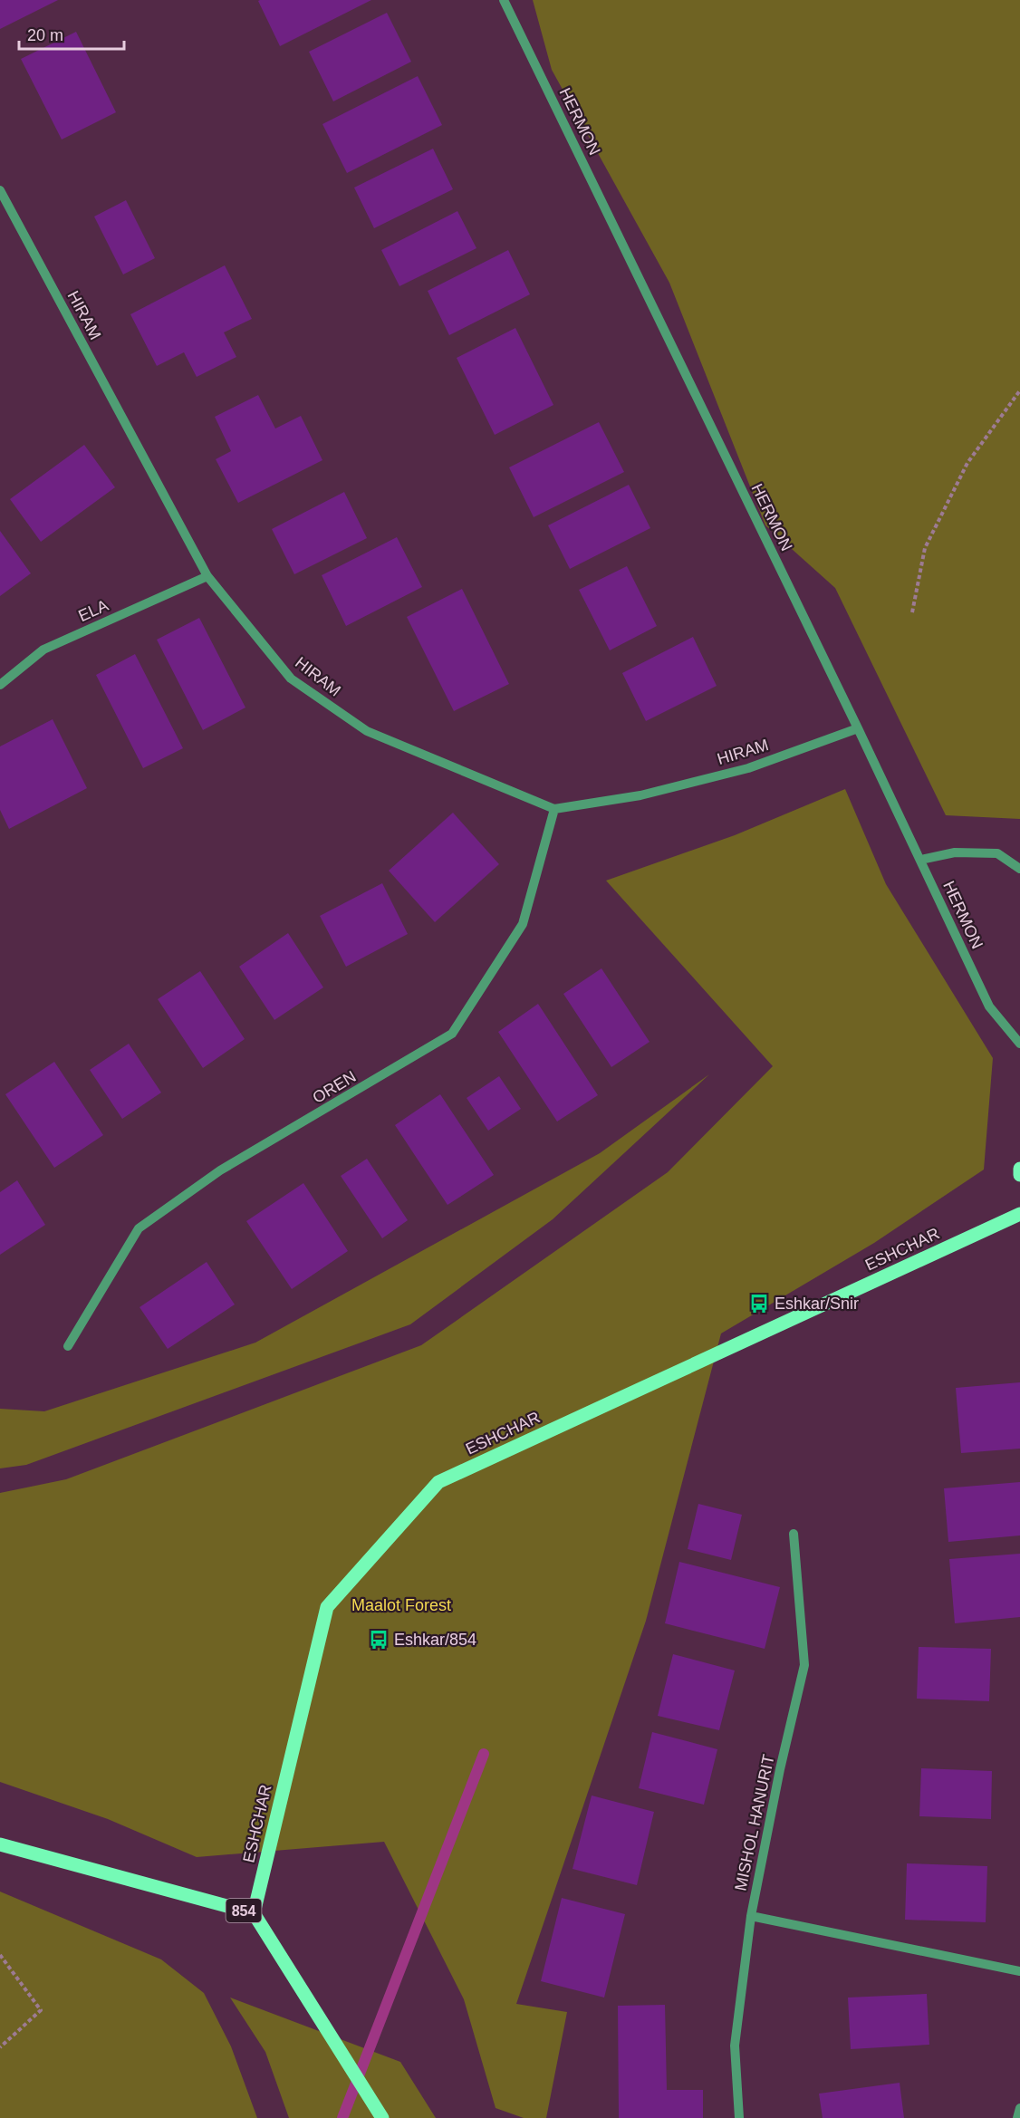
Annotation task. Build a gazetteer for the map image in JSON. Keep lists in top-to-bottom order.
{
  "streets": {
    "main road": ["ESHCHAR", "854"],
    "street": [
      "HERMON",
      "HIRAM",
      "ELA",
      "OREN",
      "MISHOL HANURIT"
    ]
  },
  "crossings": [
    ["HERMON", "HIRAM"],
    ["HIRAM", "ELA"],
    ["HIRAM", "OREN"],
    ["ESHCHAR", "854"]
  ],
  "parks": ["Maalot Forest"],
  "places": {
    "bus stop": ["Eshkar/Snir", "Eshkar/854"]
  },
  "scale_bar": "20 m"
}
